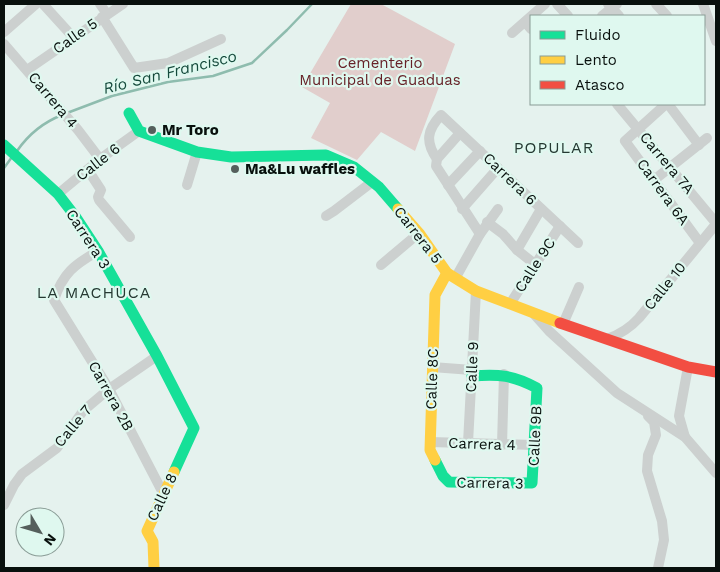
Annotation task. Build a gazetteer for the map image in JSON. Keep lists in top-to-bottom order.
{
  "streets": {
    "street": [
      "Calle 5",
      "Carrera 4",
      "Calle 6",
      "Carrera 7A",
      "Carrera 6",
      "Carrera 6A",
      "Carrera 5",
      "Carrera 3",
      "Calle 9C",
      "Calle 10",
      "Calle 9",
      "Calle 8C",
      "Carrera 2B",
      "Calle 7",
      "Calle 9B",
      "Calle 8"
    ]
  },
  "crossings": [
    ["Calle 5", "Carrera 4"],
    ["Carrera 4", "Calle 6"],
    ["Carrera 4", "Calle 9"],
    ["Carrera 4", "Calle 8C"],
    ["Carrera 4", "Calle 9B"],
    ["Calle 6", "Carrera 5"],
    ["Calle 6", "Carrera 3"],
    ["Carrera 7A", "Carrera 6A"],
    ["Carrera 7A", "Calle 10"],
    ["Carrera 6", "Calle 9C"],
    ["Carrera 6A", "Calle 10"],
    ["Carrera 5", "Calle 9C"],
    ["Carrera 5", "Calle 10"],
    ["Carrera 5", "Calle 9"],
    ["Carrera 5", "Calle 8C"],
    ["Carrera 3", "Calle 8C"],
    ["Carrera 3", "Carrera 2B"],
    ["Carrera 3", "Calle 7"],
    ["Carrera 3", "Calle 9B"],
    ["Carrera 3", "Calle 8"],
    ["Carrera 2B", "Calle 7"],
    ["Carrera 2B", "Calle 8"]
  ],
  "districts": ["POPULAR", "LA MACHUCA"],
  "water": ["Río San Francisco"],
  "parks": ["Cementerio Municipal de Guaduas"],
  "places": ["Mr Toro", "Ma&Lu waffles"],
  "legend": ["Fluido", "Lento", "Atasco"],
  "north": "bottom right"
}
